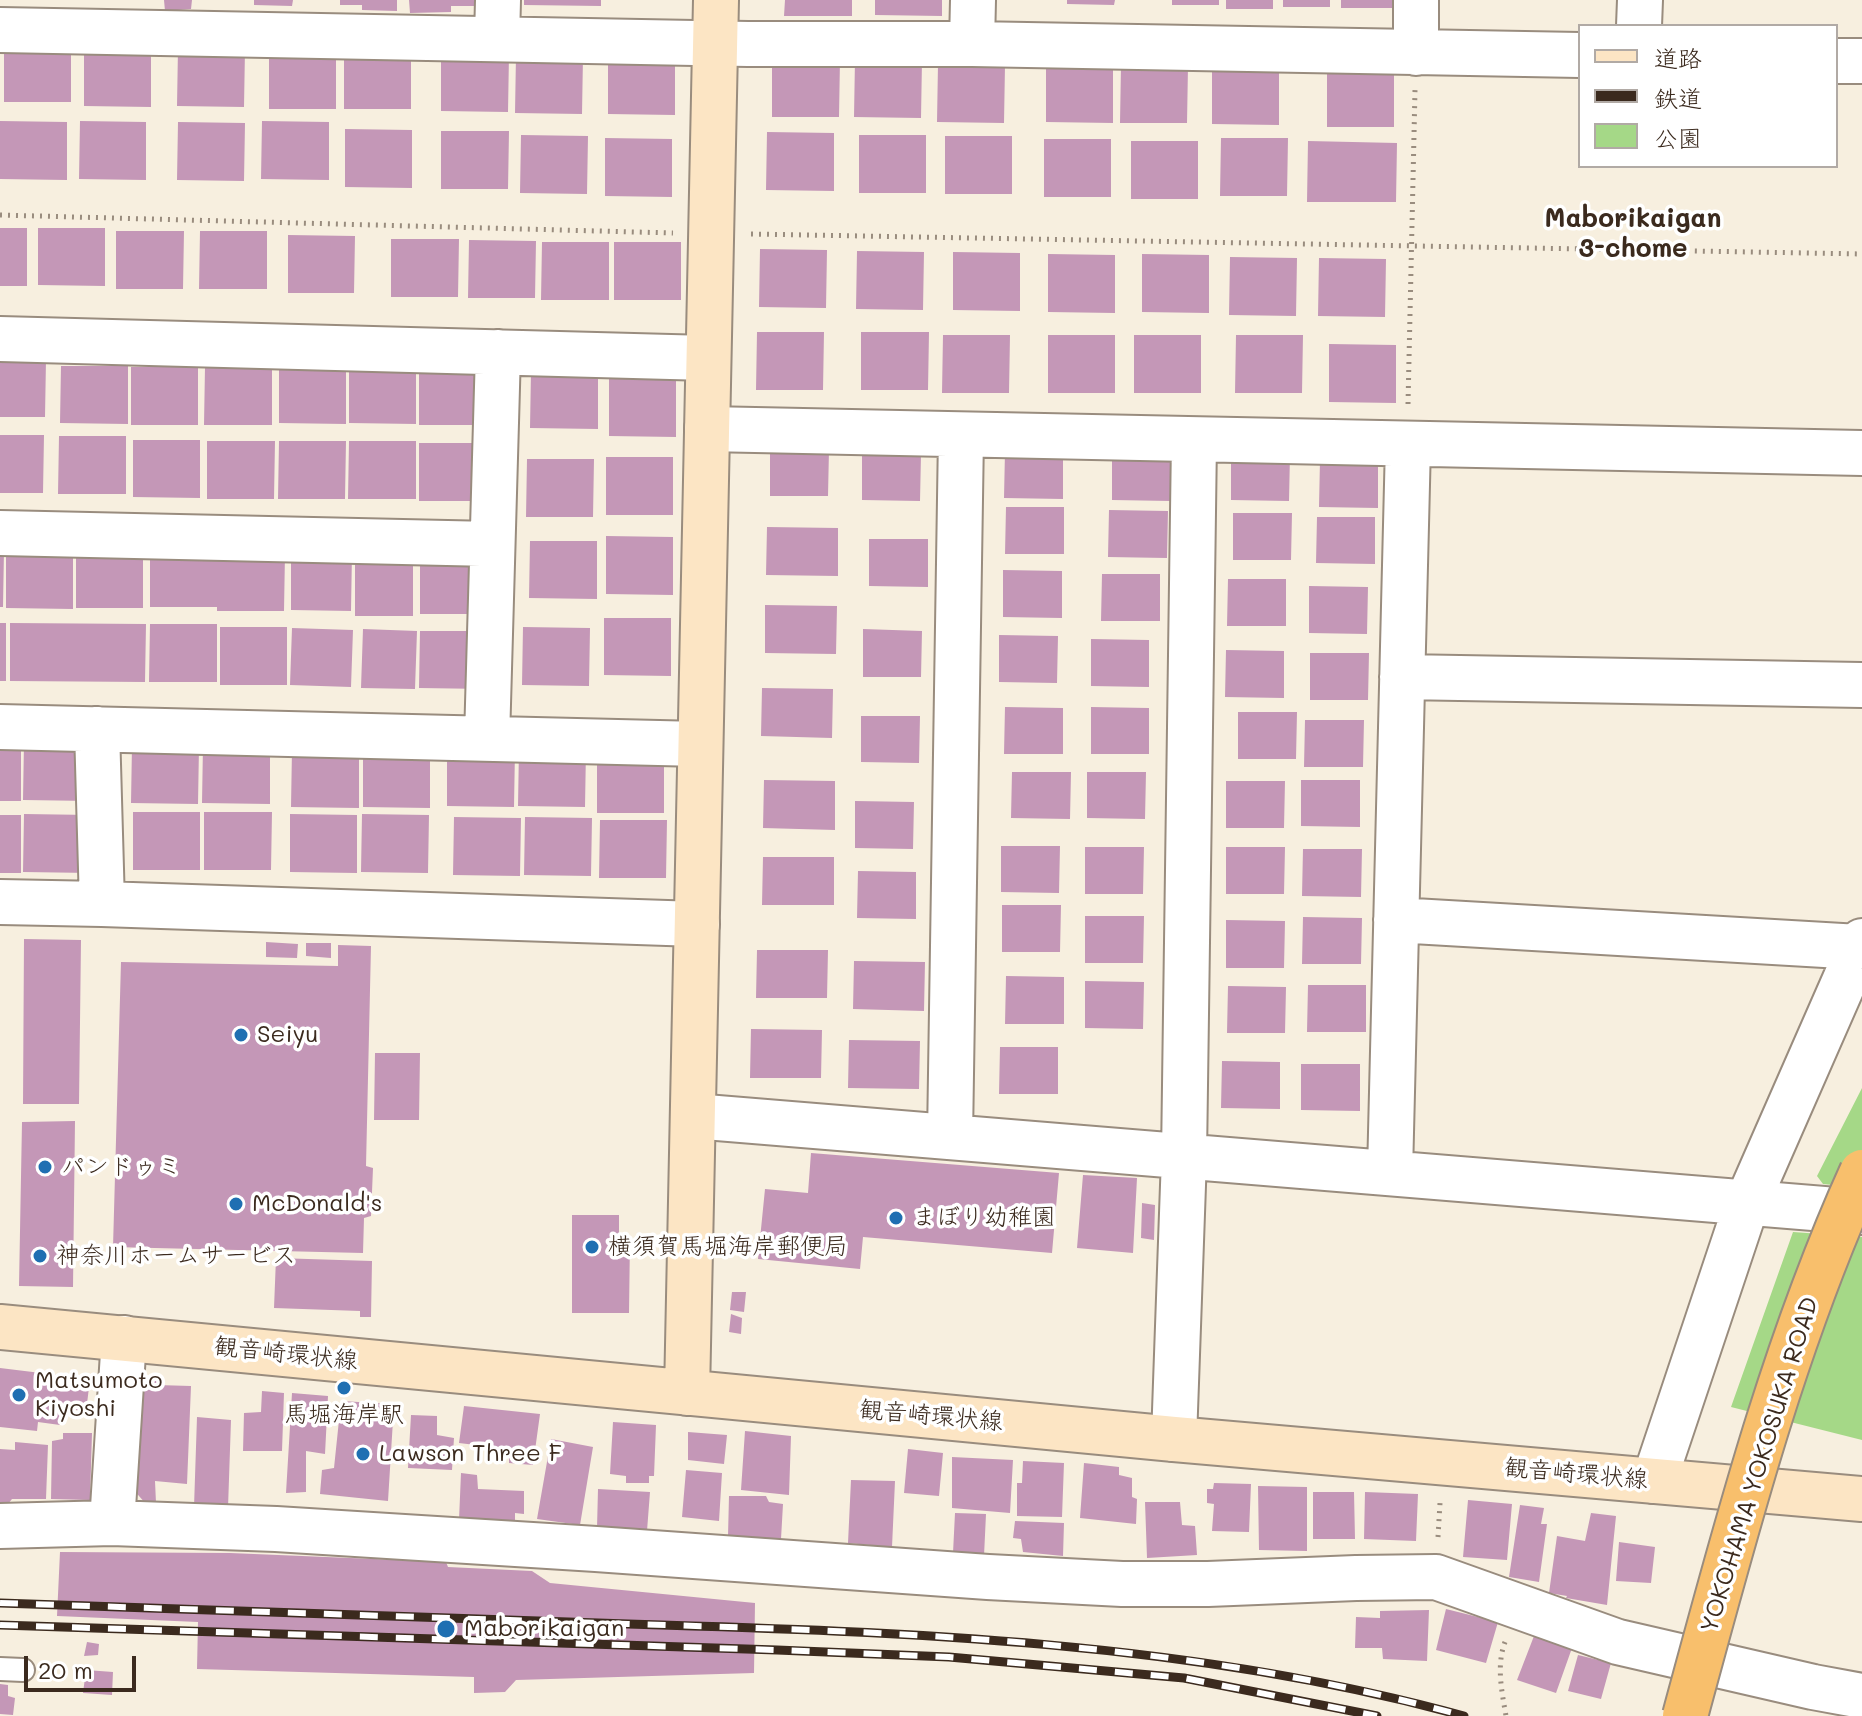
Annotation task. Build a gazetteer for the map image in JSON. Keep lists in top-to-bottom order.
{
  "streets": {
    "highway": ["YOKOHAMA YOKOSUKA ROAD"],
    "main road": ["観音崎環状線"]
  },
  "districts": ["Maborikaigan 3-chome"],
  "places": [
    "Seiyu",
    "パンドゥミ",
    "McDonald's",
    "まぼり幼稚園",
    "横須賀馬堀海岸郵便局",
    "神奈川ホームサービス",
    "馬堀海岸駅",
    "Matsumoto Kiyoshi",
    "Lawson Three F",
    "Maborikaigan"
  ],
  "legend": ["道路", "鉄道", "公園"],
  "scale_bar": "20 m"
}
